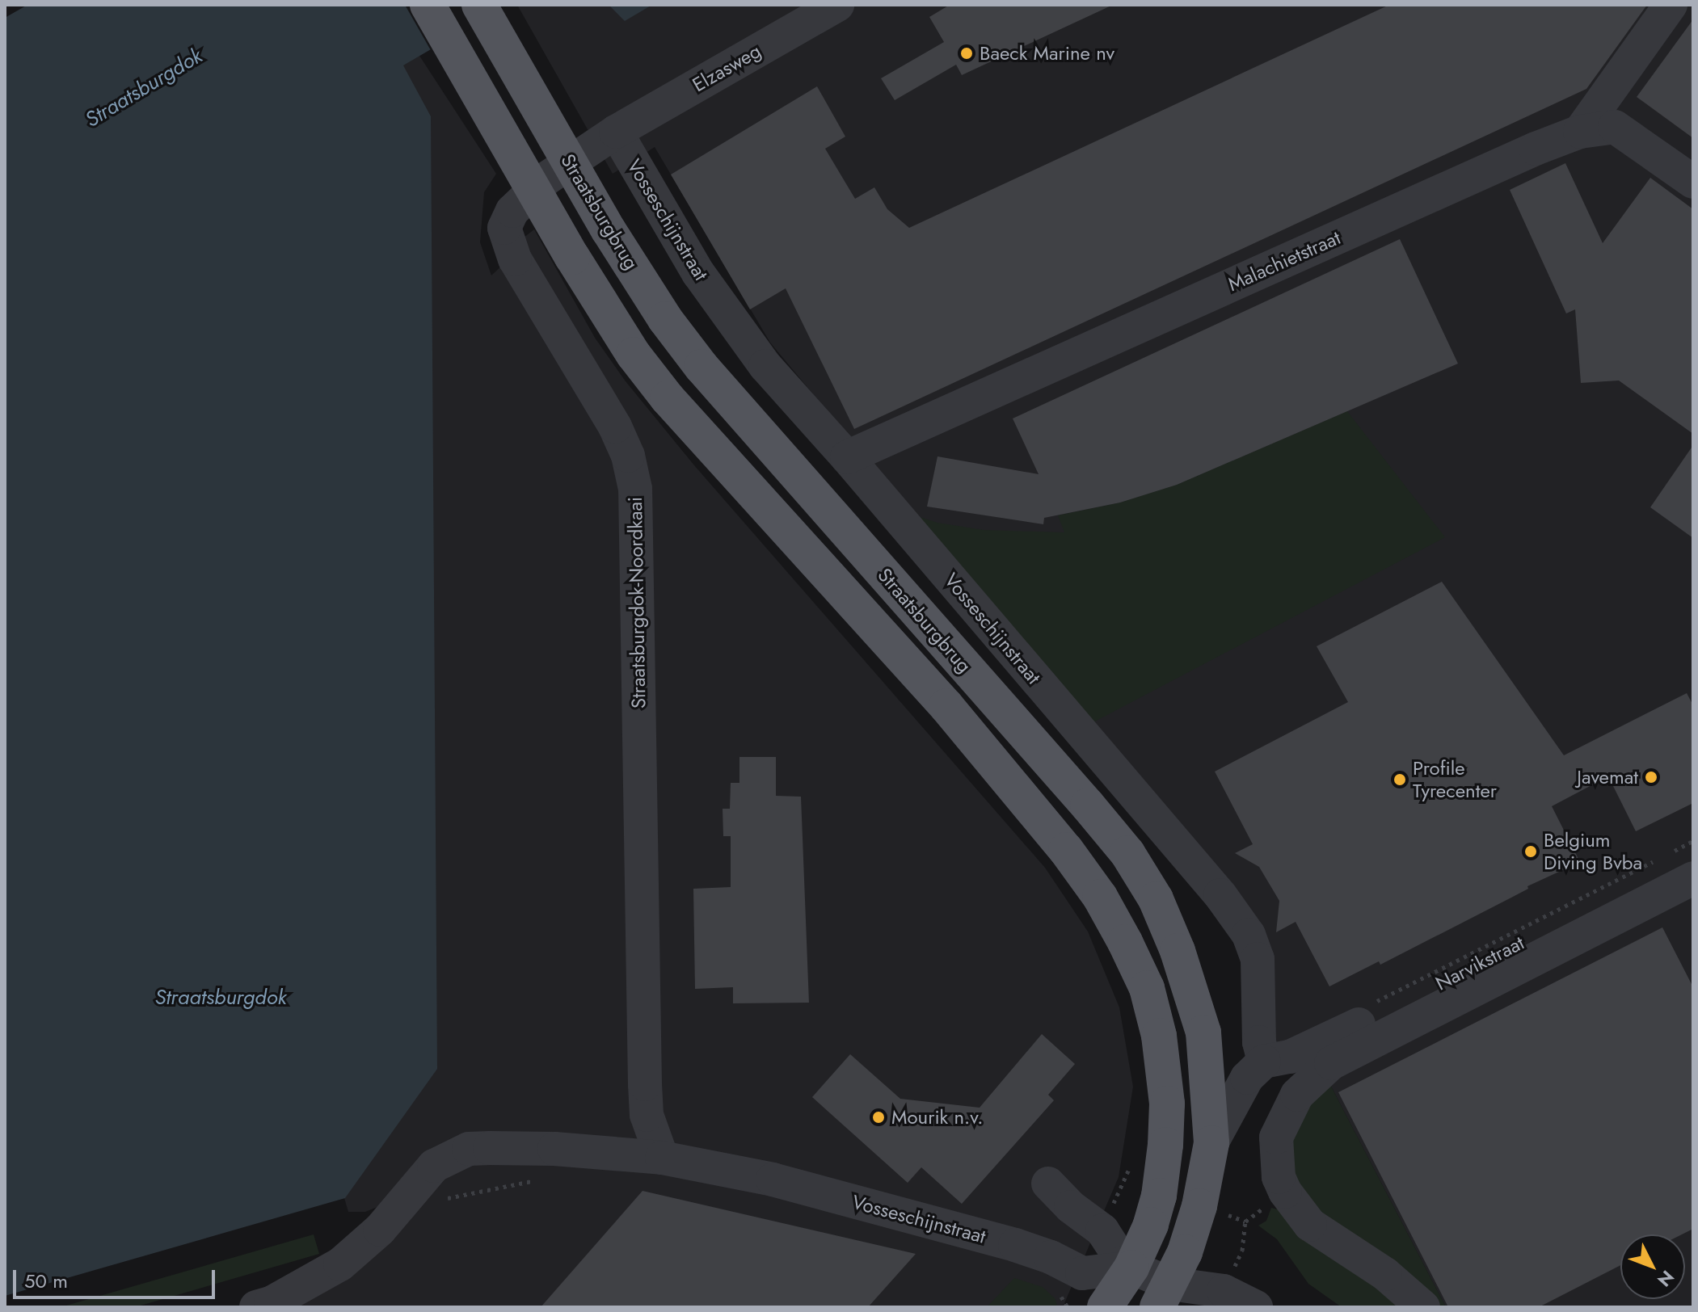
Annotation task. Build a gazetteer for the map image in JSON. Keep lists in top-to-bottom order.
{
  "streets": {
    "main road": ["Straatsburgbrug"],
    "street": [
      "Elzasweg",
      "Vosseschijnstraat",
      "Malachietstraat",
      "Straatsburgdok-Noordkaai",
      "Narvikstraat"
    ]
  },
  "crossings": [
    ["Elzasweg", "Vosseschijnstraat"],
    ["Elzasweg", "Straatsburgdok-Noordkaai"],
    ["Straatsburgbrug", "Vosseschijnstraat"],
    ["Vosseschijnstraat", "Malachietstraat"],
    ["Vosseschijnstraat", "Straatsburgdok-Noordkaai"],
    ["Vosseschijnstraat", "Narvikstraat"]
  ],
  "water": ["Straatsburgdok"],
  "places": [
    "Baeck Marine nv",
    "Javemat",
    "Profile Tyrecenter",
    "Belgium Diving Bvba",
    "Mourik n.v."
  ],
  "scale_bar": "50 m",
  "north": "bottom right"
}
